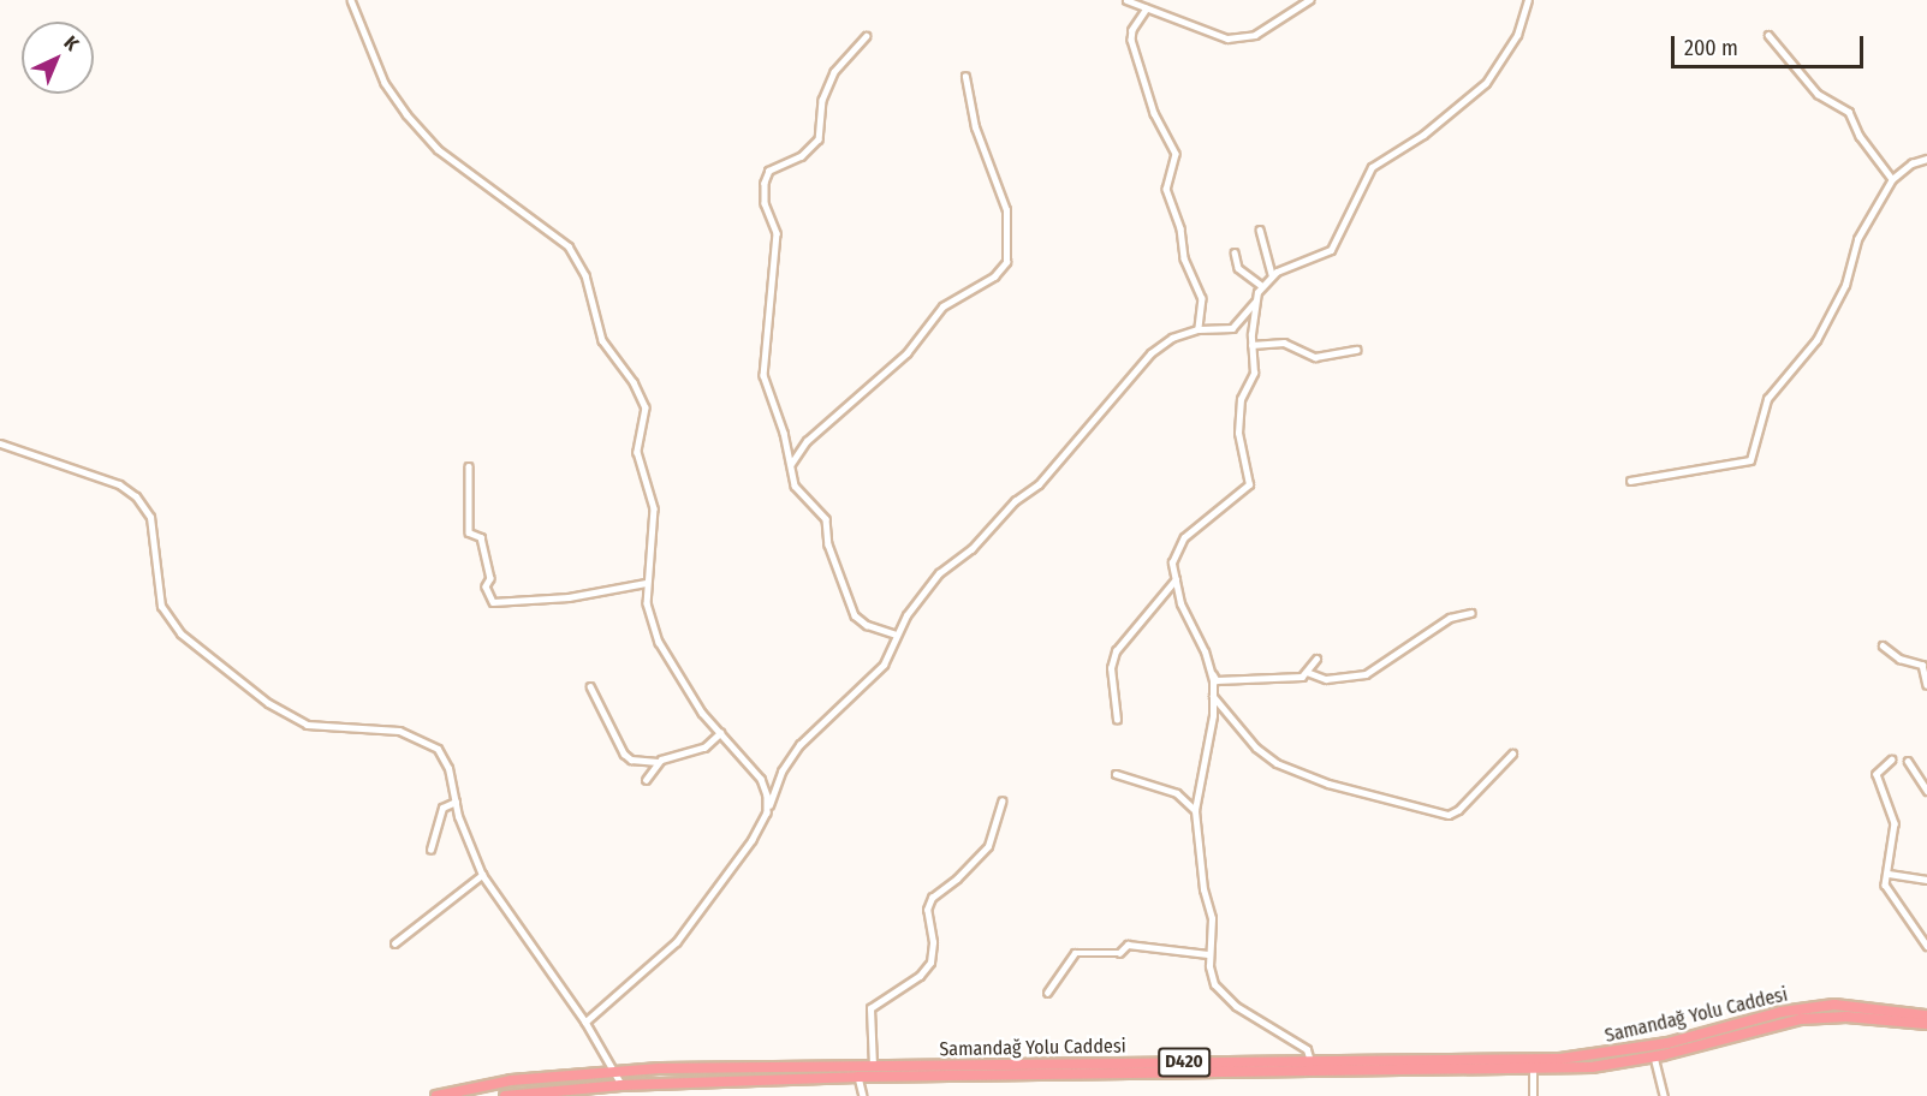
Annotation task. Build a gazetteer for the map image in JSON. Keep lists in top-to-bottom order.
{
  "streets": {
    "highway": ["Samandağ Yolu Caddesi", "D420"]
  },
  "scale_bar": "200 m",
  "north": "top right"
}
